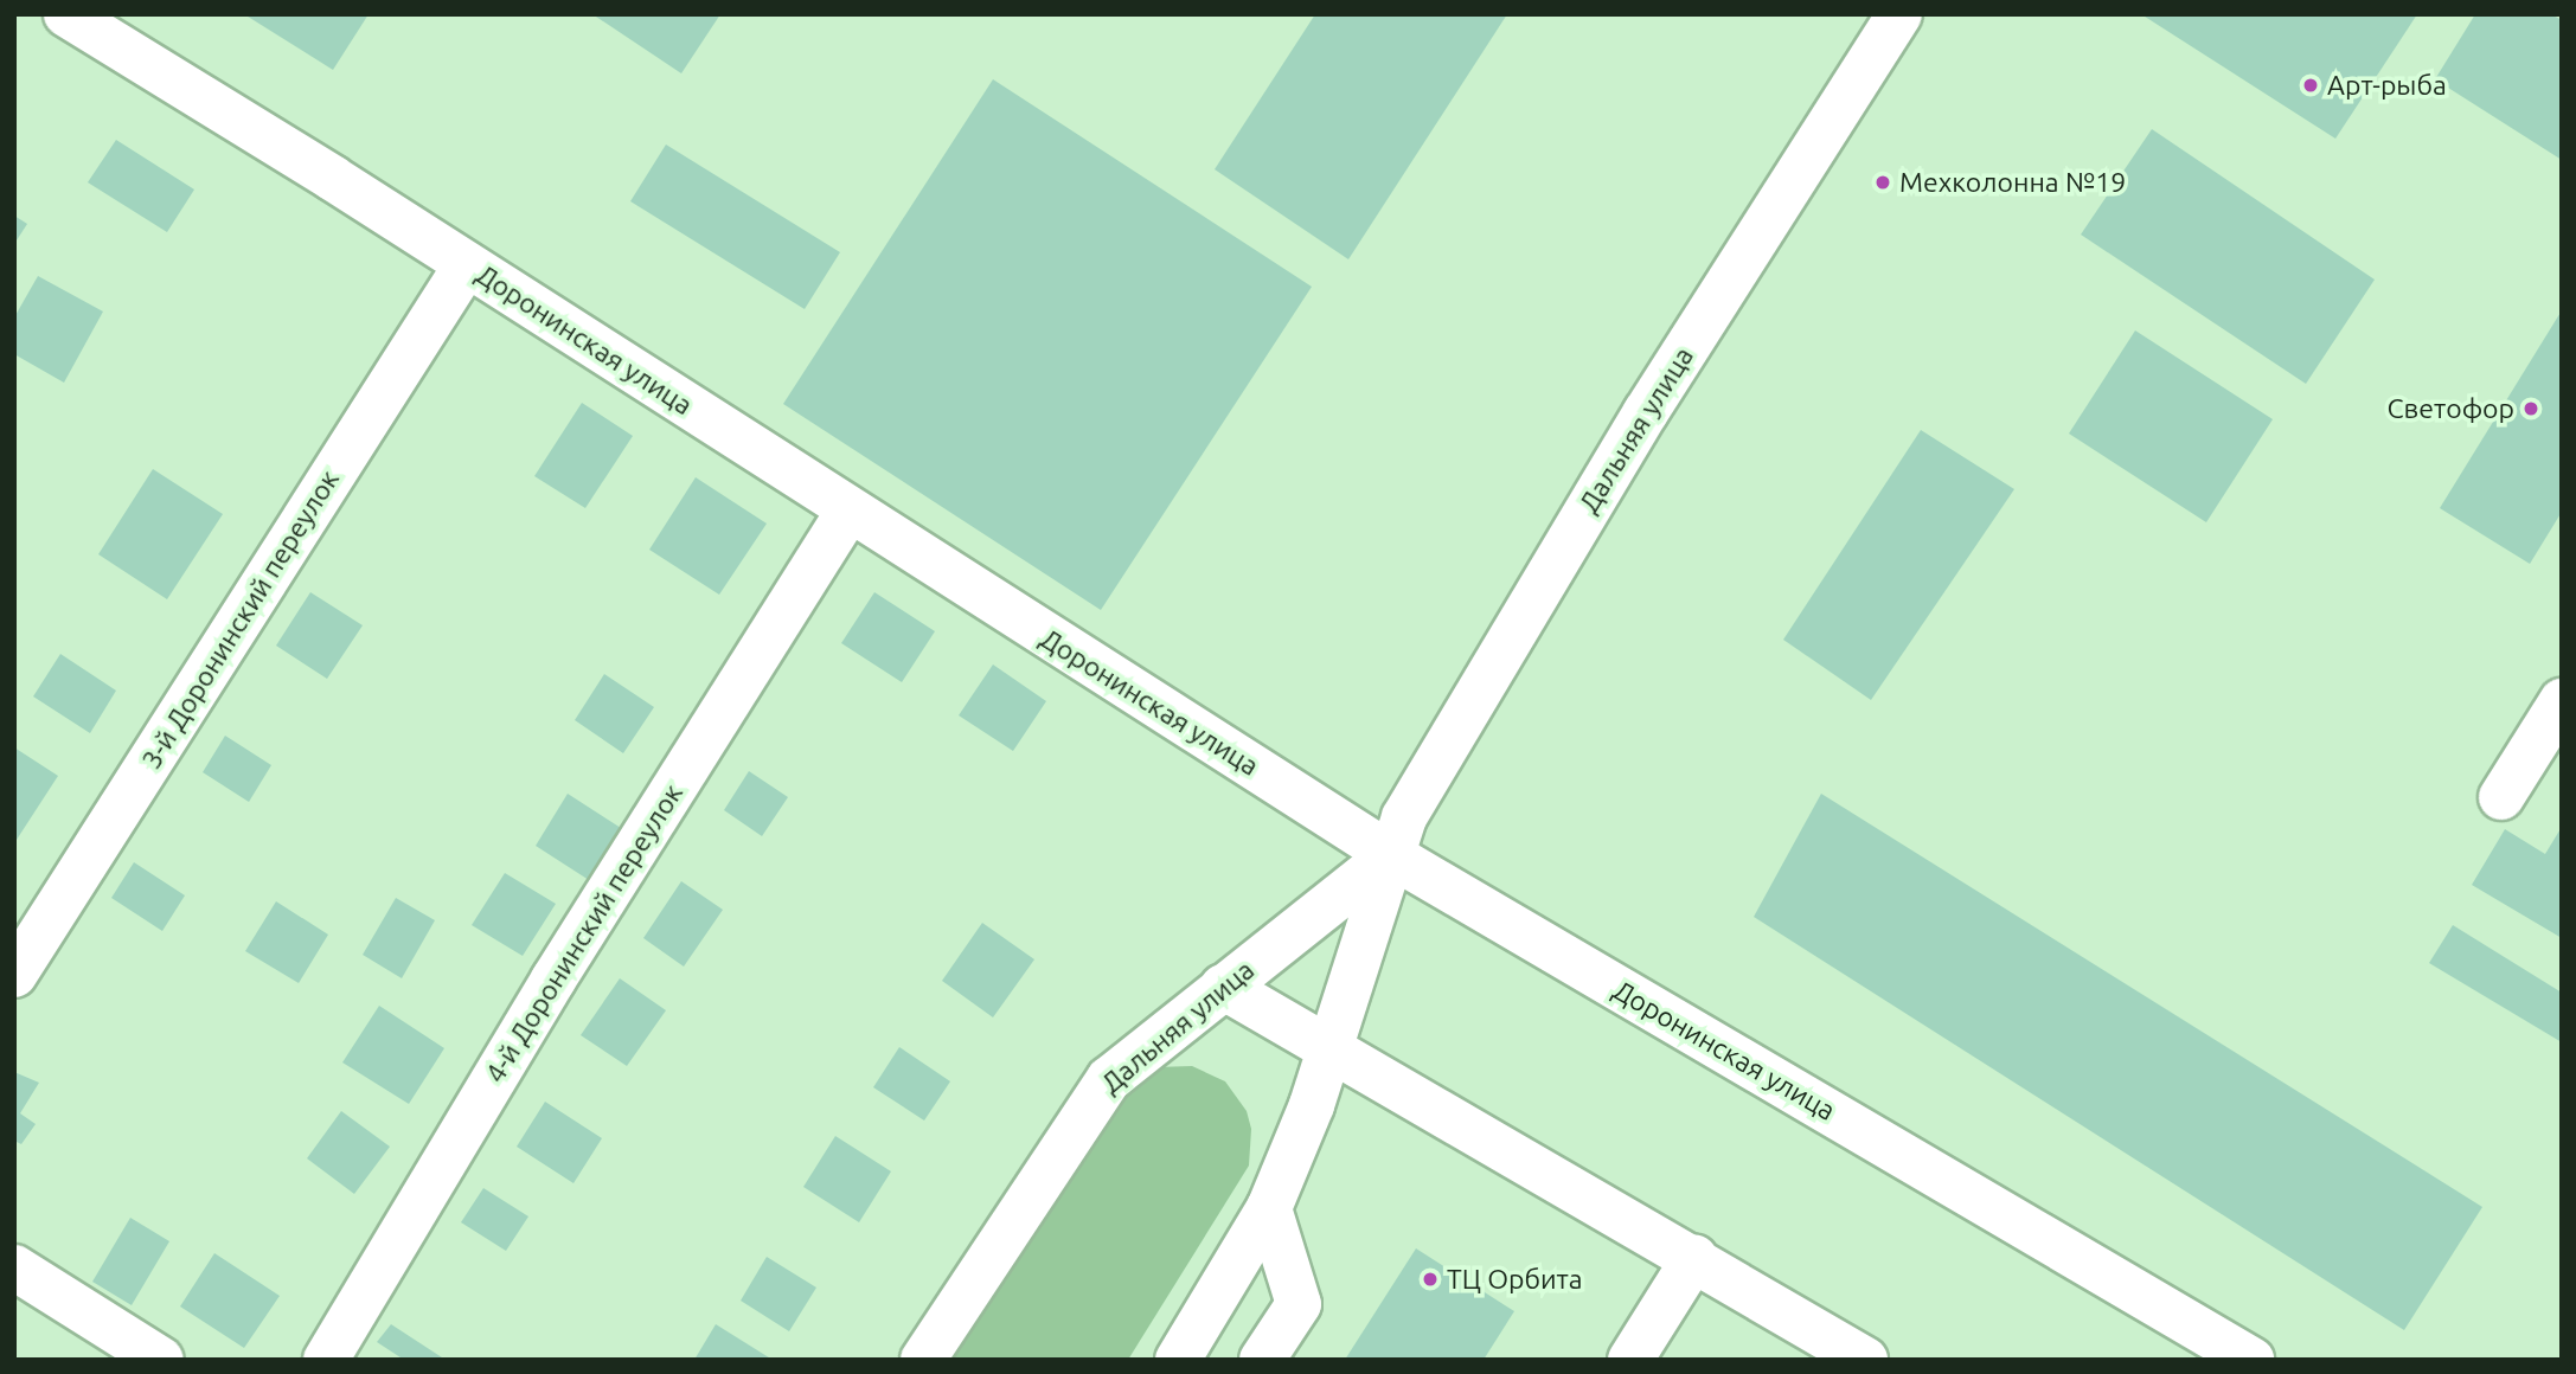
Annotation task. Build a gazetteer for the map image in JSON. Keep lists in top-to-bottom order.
{
  "streets": {
    "street": [
      "Доронинская улица",
      "Дальняя улица",
      "3-й Доронинский переулок",
      "4-й Доронинский переулок"
    ]
  },
  "crossings": [
    ["Доронинская улица", "Дальняя улица"],
    ["Доронинская улица", "3-й Доронинский переулок"],
    ["Доронинская улица", "4-й Доронинский переулок"]
  ],
  "places": [
    "Арт-рыба",
    "Мехколонна №19",
    "Светофор",
    "ТЦ Орбита"
  ]
}
